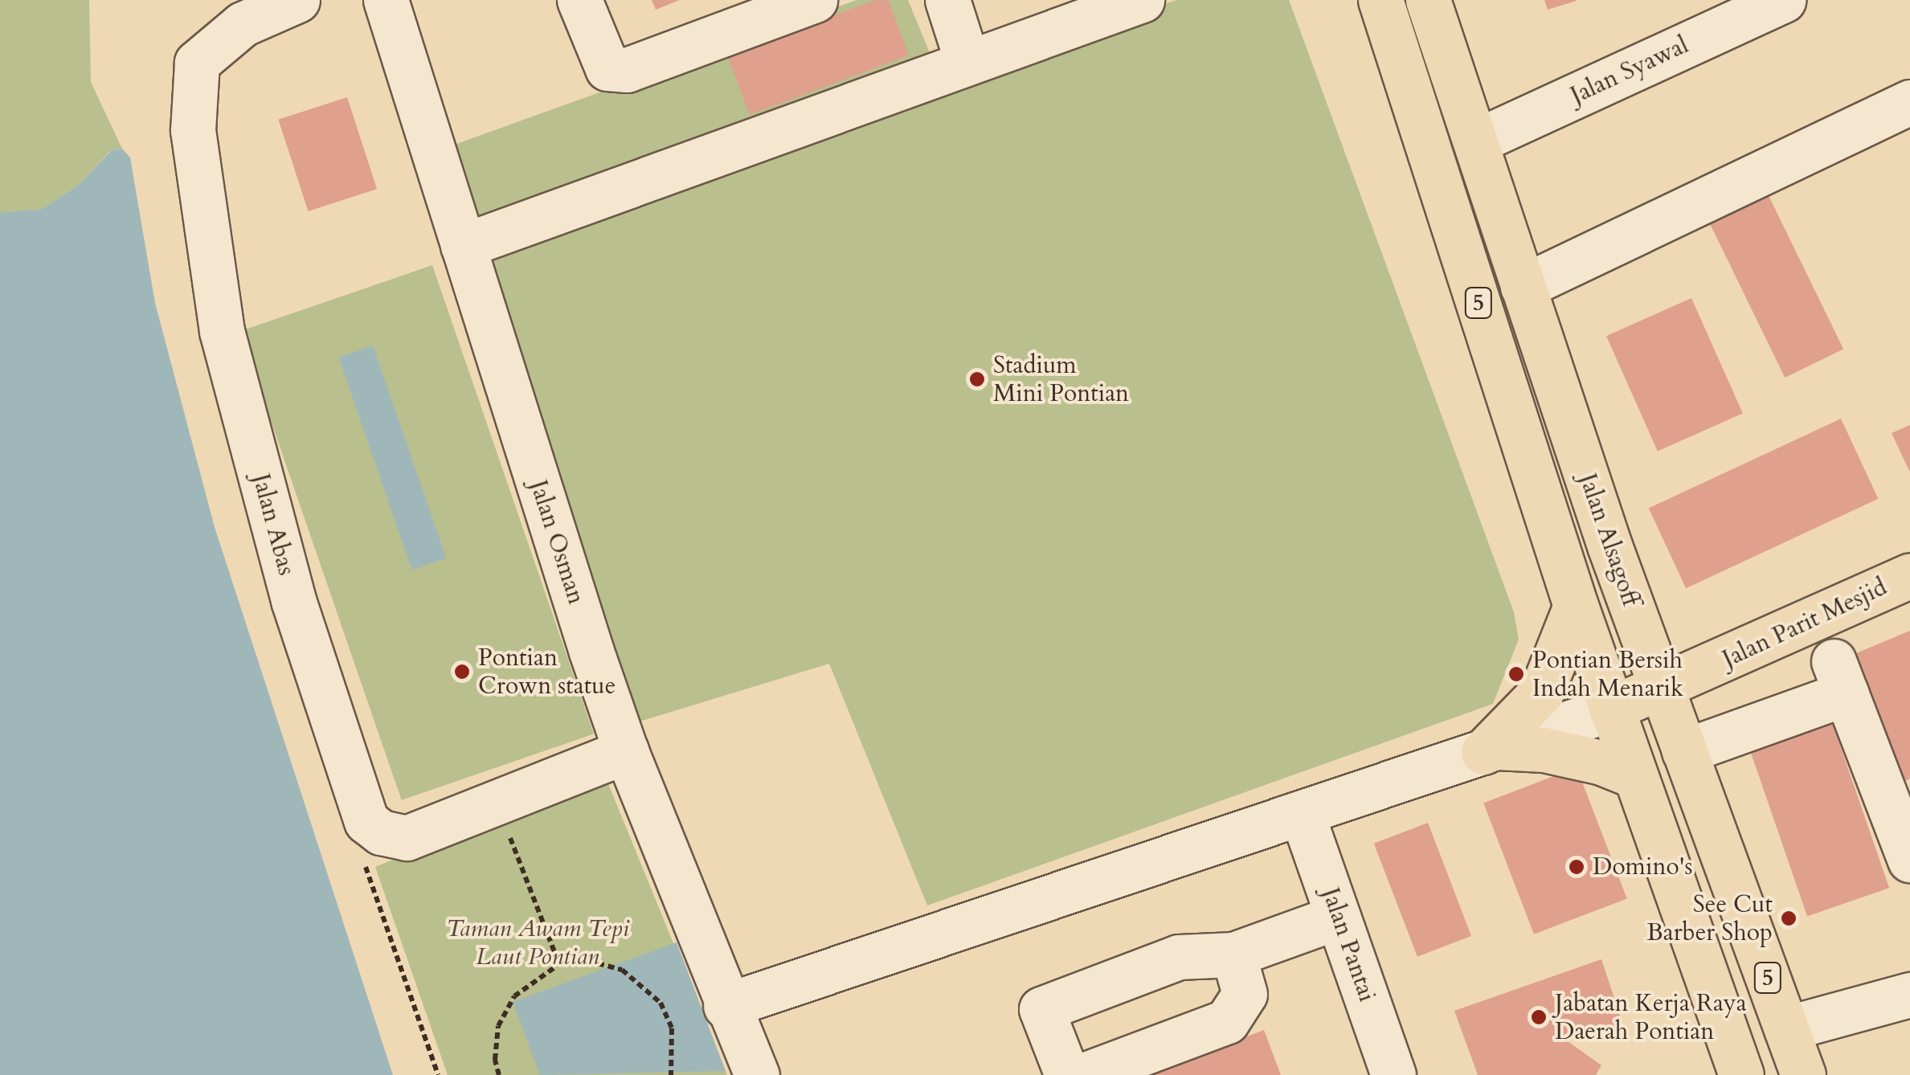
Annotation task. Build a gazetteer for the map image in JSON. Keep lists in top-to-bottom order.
{
  "streets": {
    "main road": ["5", "Jalan Alsagoff", "Jalan Parit Mesjid"],
    "street": [
      "Jalan Syawal",
      "Jalan Abas",
      "Jalan Osman",
      "Jalan Pantai"
    ]
  },
  "crossings": [
    ["Jalan Syawal", "Jalan Alsagoff"],
    ["Jalan Abas", "Jalan Osman"],
    ["Jalan Alsagoff", "Jalan Parit Mesjid"]
  ],
  "parks": ["Taman Awam Tepi Laut Pontian"],
  "places": [
    "Stadium Mini Pontian",
    "Pontian Crown statue",
    "Pontian Bersih Indah Menarik",
    "Domino's",
    "See Cut Barber Shop",
    "Jabatan Kerja Raya Daerah Pontian"
  ]
}
